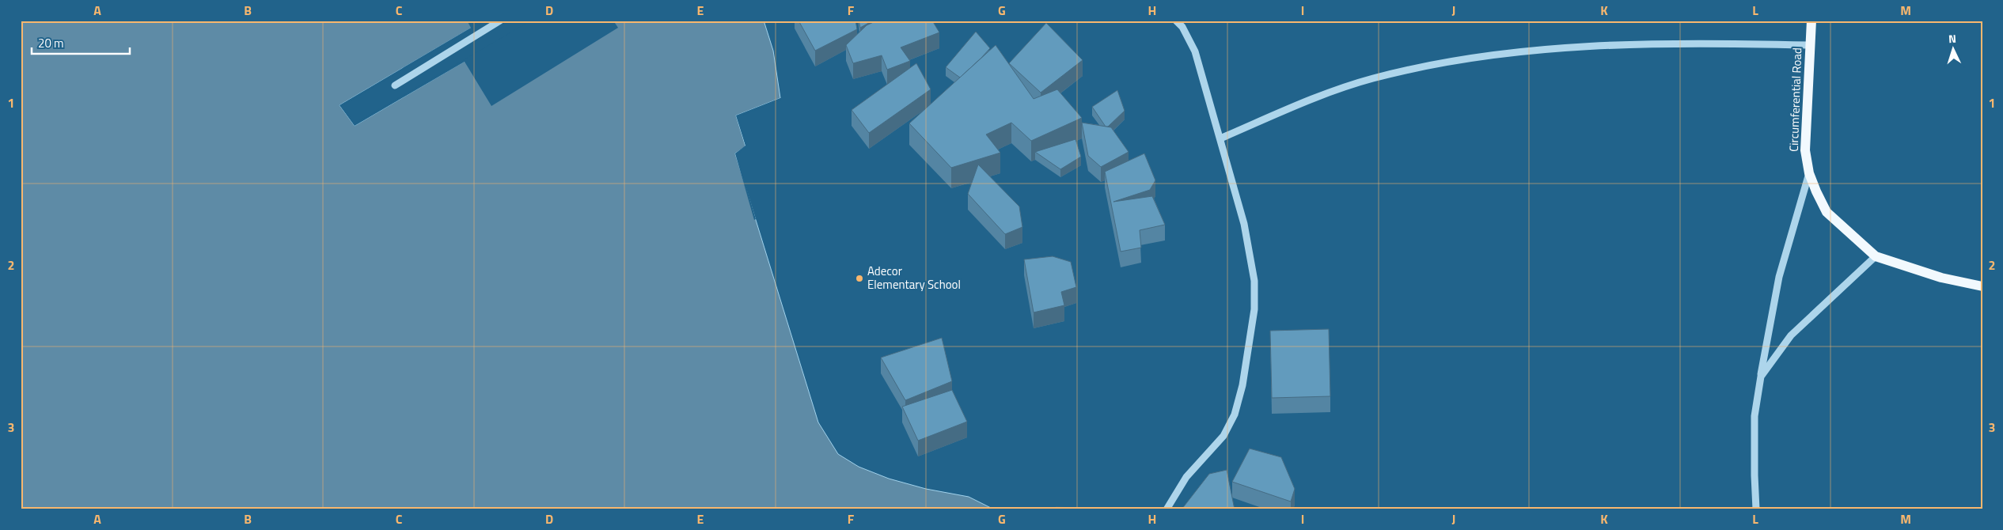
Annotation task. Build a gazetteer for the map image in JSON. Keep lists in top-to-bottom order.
{
  "streets": {
    "main road": ["Circumferential Road"]
  },
  "places": ["Adecor Elementary School"],
  "scale_bar": "20 m",
  "north": "top",
  "grid": {
    "columns": [
      "A",
      "B",
      "C",
      "D",
      "E",
      "F",
      "G",
      "H",
      "I",
      "J",
      "K",
      "L",
      "M"
    ],
    "rows": ["1", "2", "3"]
  }
}
